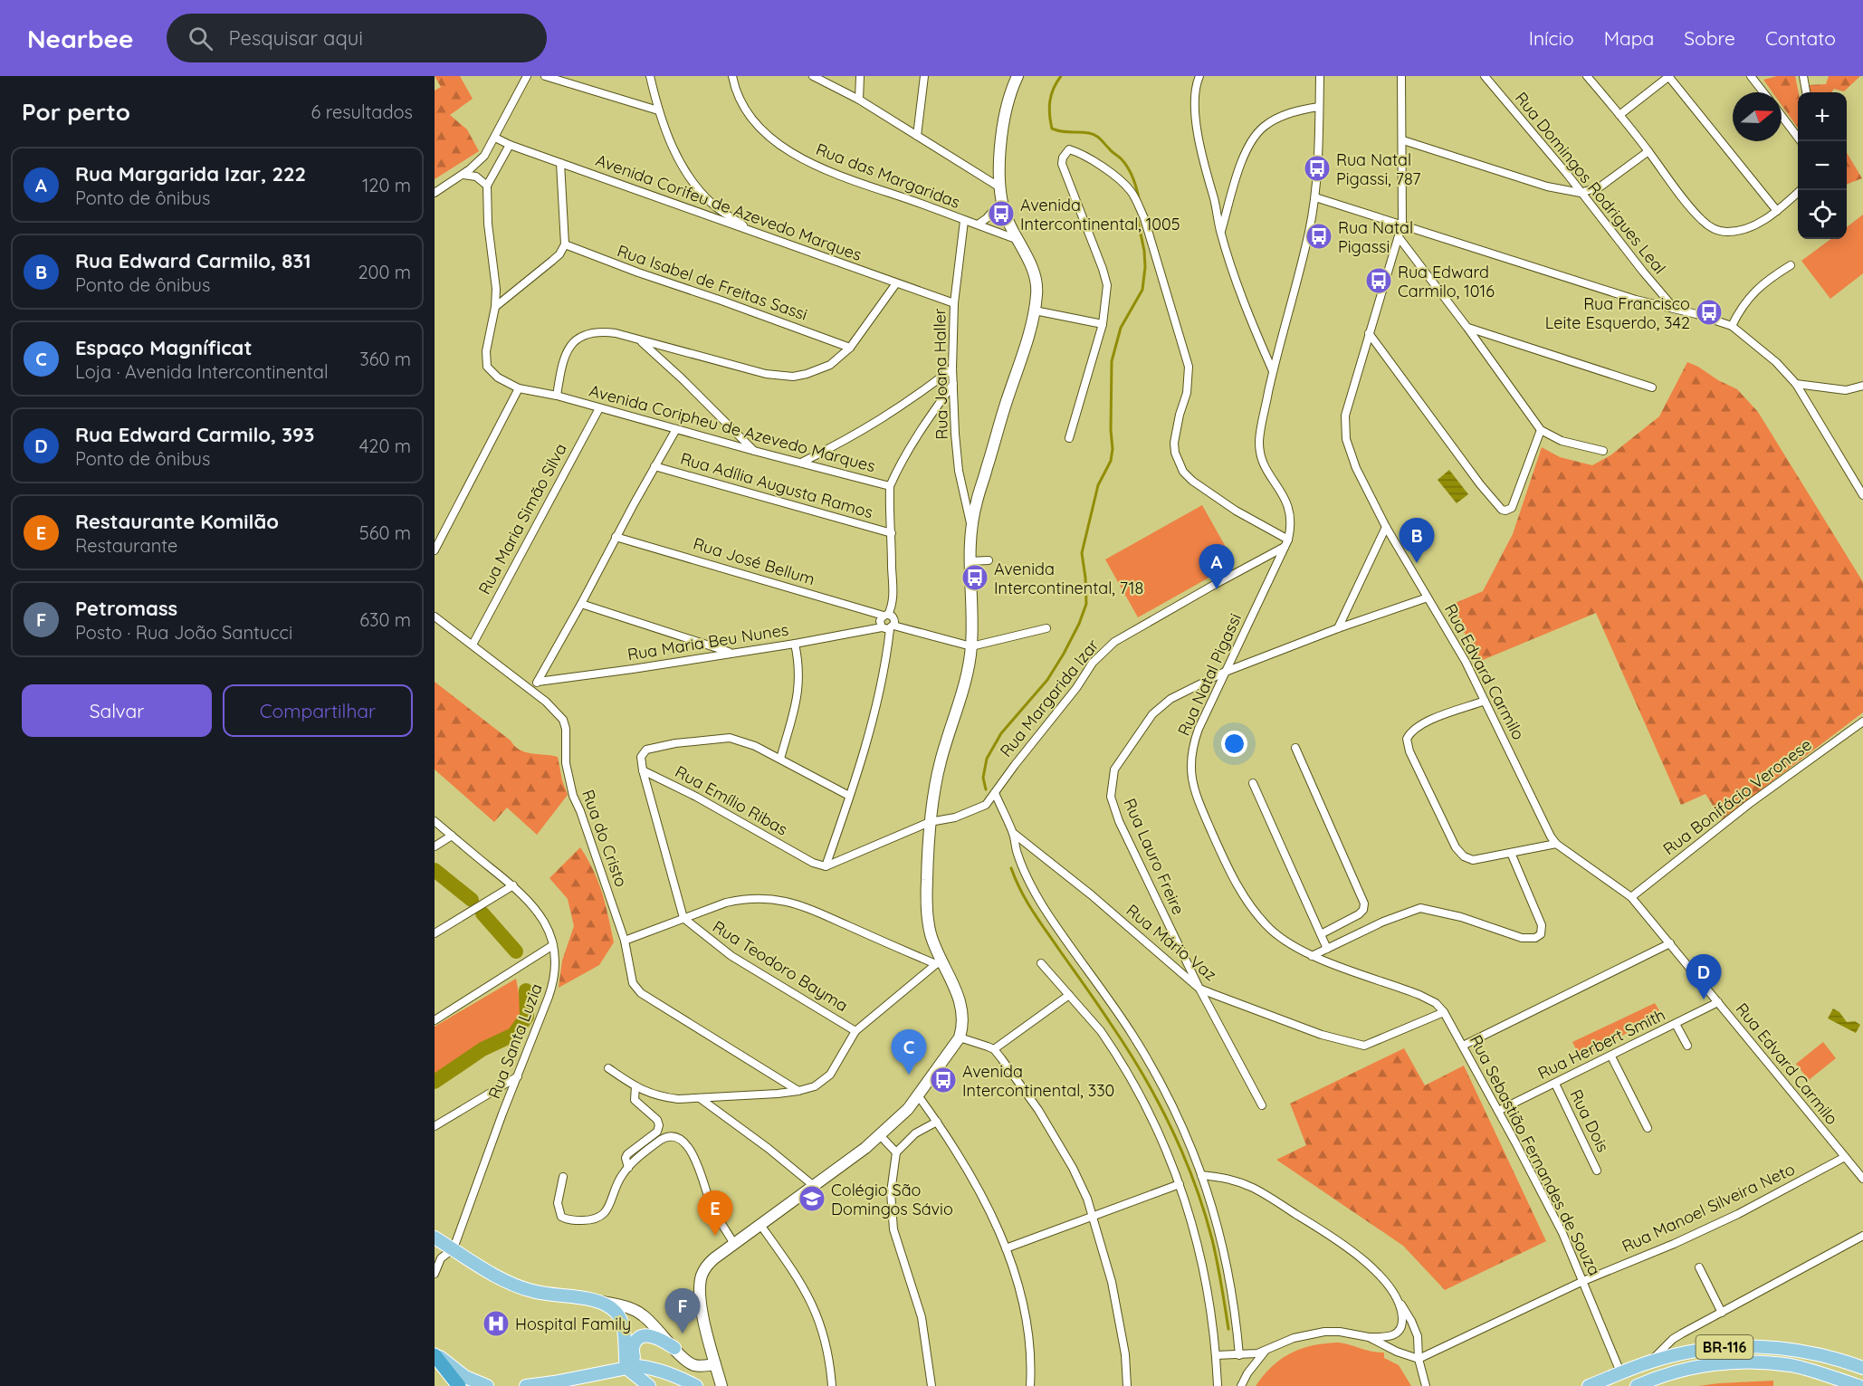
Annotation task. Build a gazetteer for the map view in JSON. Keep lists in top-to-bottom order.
{
  "streets": {
    "main road": ["BR-116"],
    "street": [
      "Rua das Margaridas",
      "Rua Domingos Rodrigues Leal",
      "Avenida Corifeu de Azevedo Marques",
      "Rua Isabel de Freitas Sassi",
      "Rua Joana Haller",
      "Avenida Coripheu de Azevedo Marques",
      "Rua Adília Augusta Ramos",
      "Rua Maria Simão Silva",
      "Rua José Bellum",
      "Rua Maria Beu Nunes",
      "Rua Edvard Carmilo",
      "Rua Natal Pigassi",
      "Rua Margarida Izar",
      "Rua Bonifácio Veronese",
      "Rua Emílio Ribas",
      "Rua do Cristo",
      "Rua Lauro Freire",
      "Rua Mário Vaz",
      "Rua Teodoro Bayma",
      "Rua Santa Luzia",
      "Rua Herbert Smith",
      "Rua Dois",
      "Rua Sebastião Fernandes de Souza",
      "Rua Manoel Silveira Neto"
    ]
  },
  "crossings": [
    ["Rua das Margaridas", "Rua Joana Haller"],
    ["Avenida Corifeu de Azevedo Marques", "Rua Joana Haller"],
    ["Rua Joana Haller", "Avenida Coripheu de Azevedo Marques"],
    ["Avenida Coripheu de Azevedo Marques", "Rua Maria Simão Silva"],
    ["Rua Maria Simão Silva", "Rua do Cristo"],
    ["Rua Edvard Carmilo", "Rua Bonifácio Veronese"],
    ["Rua Edvard Carmilo", "Rua Lauro Freire"],
    ["Rua Edvard Carmilo", "Rua Herbert Smith"],
    ["Rua Edvard Carmilo", "Rua Manoel Silveira Neto"],
    ["Rua Natal Pigassi", "Rua Margarida Izar"],
    ["Rua Natal Pigassi", "Rua Lauro Freire"],
    ["Rua Natal Pigassi", "Rua Mário Vaz"],
    ["Rua Natal Pigassi", "Rua Sebastião Fernandes de Souza"],
    ["Rua Margarida Izar", "Rua Emílio Ribas"],
    ["Rua Lauro Freire", "Rua Mário Vaz"],
    ["Rua Mário Vaz", "Rua Sebastião Fernandes de Souza"],
    ["Rua Herbert Smith", "Rua Dois"],
    ["Rua Herbert Smith", "Rua Sebastião Fernandes de Souza"],
    ["Rua Sebastião Fernandes de Souza", "Rua Manoel Silveira Neto"],
    ["Rua Sebastião Fernandes de Souza", "BR-116"]
  ],
  "places": {
    "bus stop": [
      "Rua Natal Pigassi, 787",
      "Avenida Intercontinental, 1005",
      "Rua Natal Pigassi",
      "Rua Edward Carmilo, 1016",
      "Rua Francisco Leite Esquerdo, 342",
      "Avenida Intercontinental, 718",
      "Avenida Intercontinental, 330"
    ],
    "school or university": ["Colégio São Domingos Sávio"],
    "hospital": ["Hospital Family"]
  },
  "north": "right",
  "page": {
    "header": "Nearbee",
    "search": "Pesquisar aqui",
    "nav": [
      "Início",
      "Mapa",
      "Sobre",
      "Contato"
    ],
    "heading": ["Por perto", "6 resultados"],
    "map_buttons": ["+", "−"],
    "list": [
      {
        "mark": "A",
        "name": "Rua Margarida Izar, 222",
        "note": "Ponto de ônibus",
        "value": "120 m"
      },
      {
        "mark": "B",
        "name": "Rua Edward Carmilo, 831",
        "note": "Ponto de ônibus",
        "value": "200 m"
      },
      {
        "mark": "C",
        "name": "Espaço Magníficat",
        "note": "Loja · Avenida Intercontinental",
        "value": "360 m"
      },
      {
        "mark": "D",
        "name": "Rua Edward Carmilo, 393",
        "note": "Ponto de ônibus",
        "value": "420 m"
      },
      {
        "mark": "E",
        "name": "Restaurante Komilão",
        "note": "Restaurante",
        "value": "560 m"
      },
      {
        "mark": "F",
        "name": "Petromass",
        "note": "Posto · Rua João Santucci",
        "value": "630 m"
      }
    ],
    "pins": [
      "B",
      "A",
      "D",
      "C",
      "E",
      "F"
    ],
    "buttons": ["Salvar", "Compartilhar"]
  }
}
